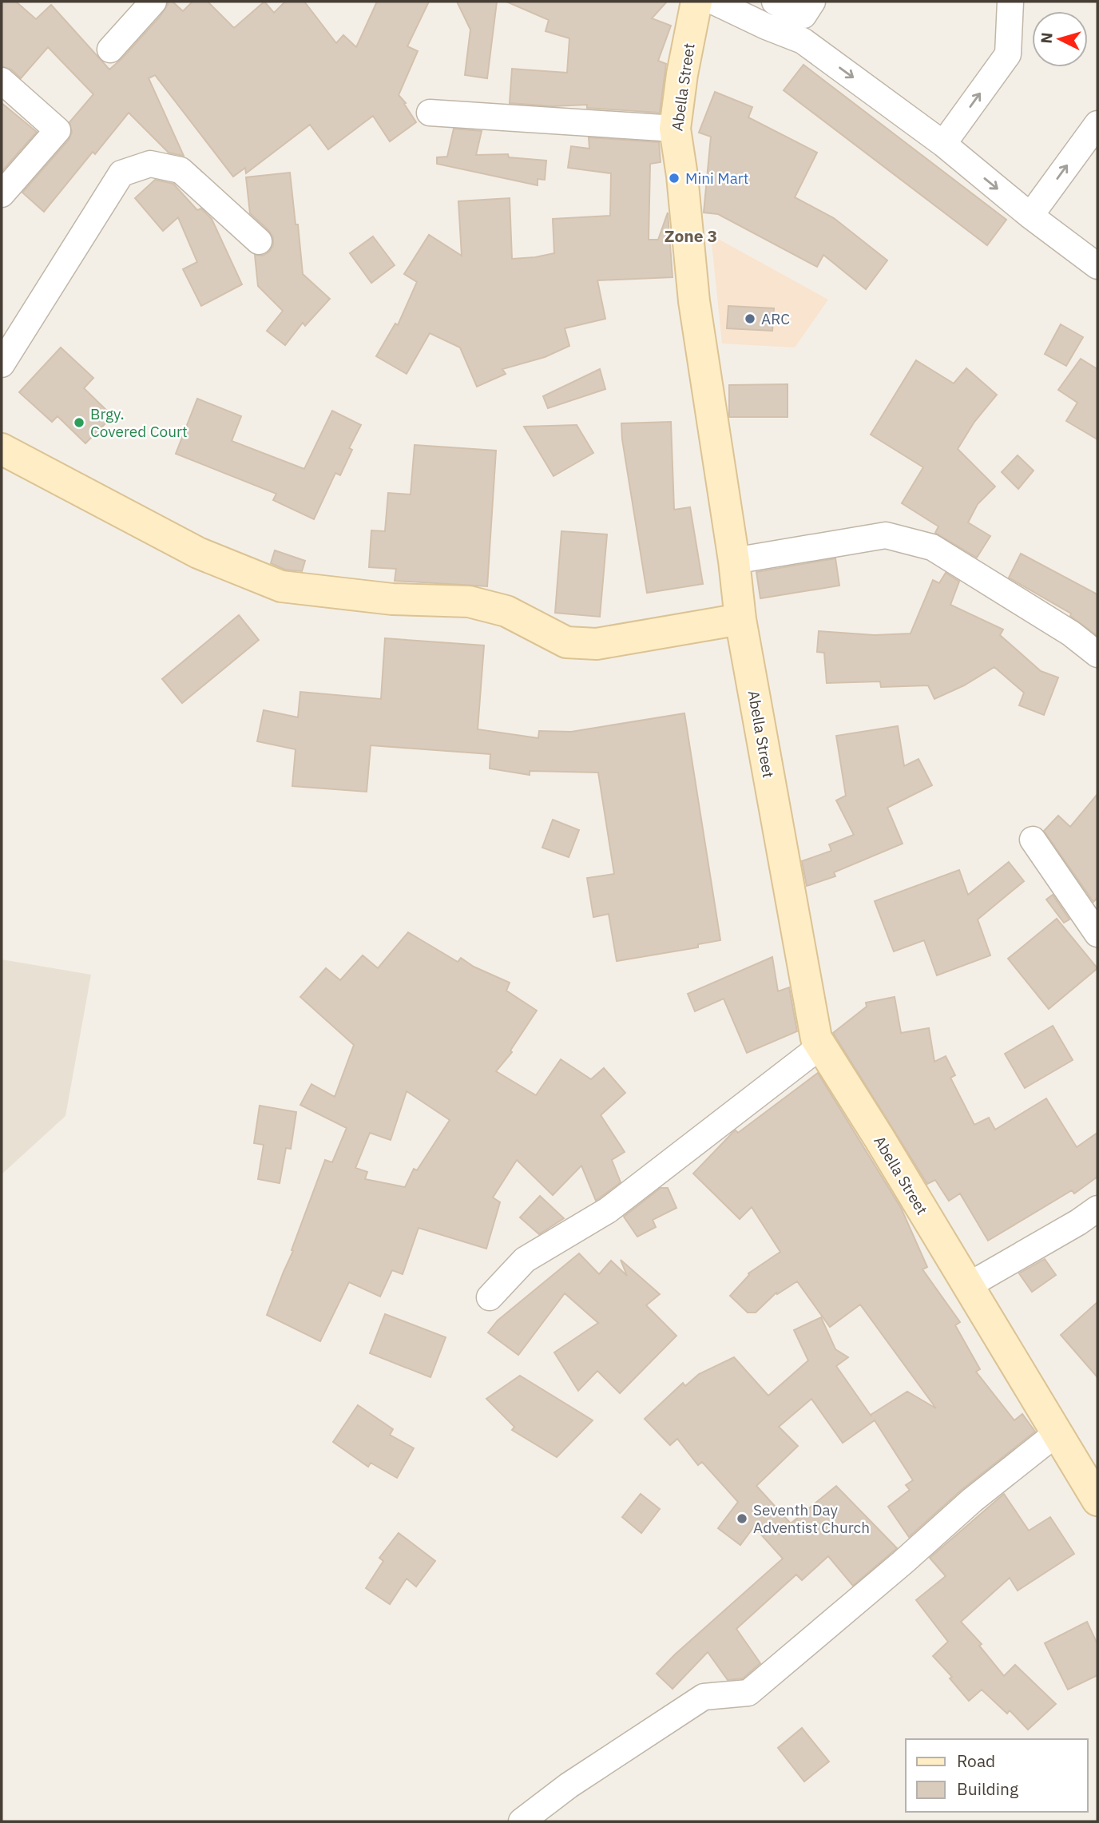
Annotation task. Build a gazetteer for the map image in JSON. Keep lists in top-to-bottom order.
{
  "streets": {
    "street": ["Abella Street"]
  },
  "districts": ["Zone 3"],
  "places": [
    "Mini Mart",
    "ARC",
    "Brgy. Covered Court",
    "Seventh Day Adventist Church"
  ],
  "legend": ["Road", "Building"],
  "north": "left"
}
